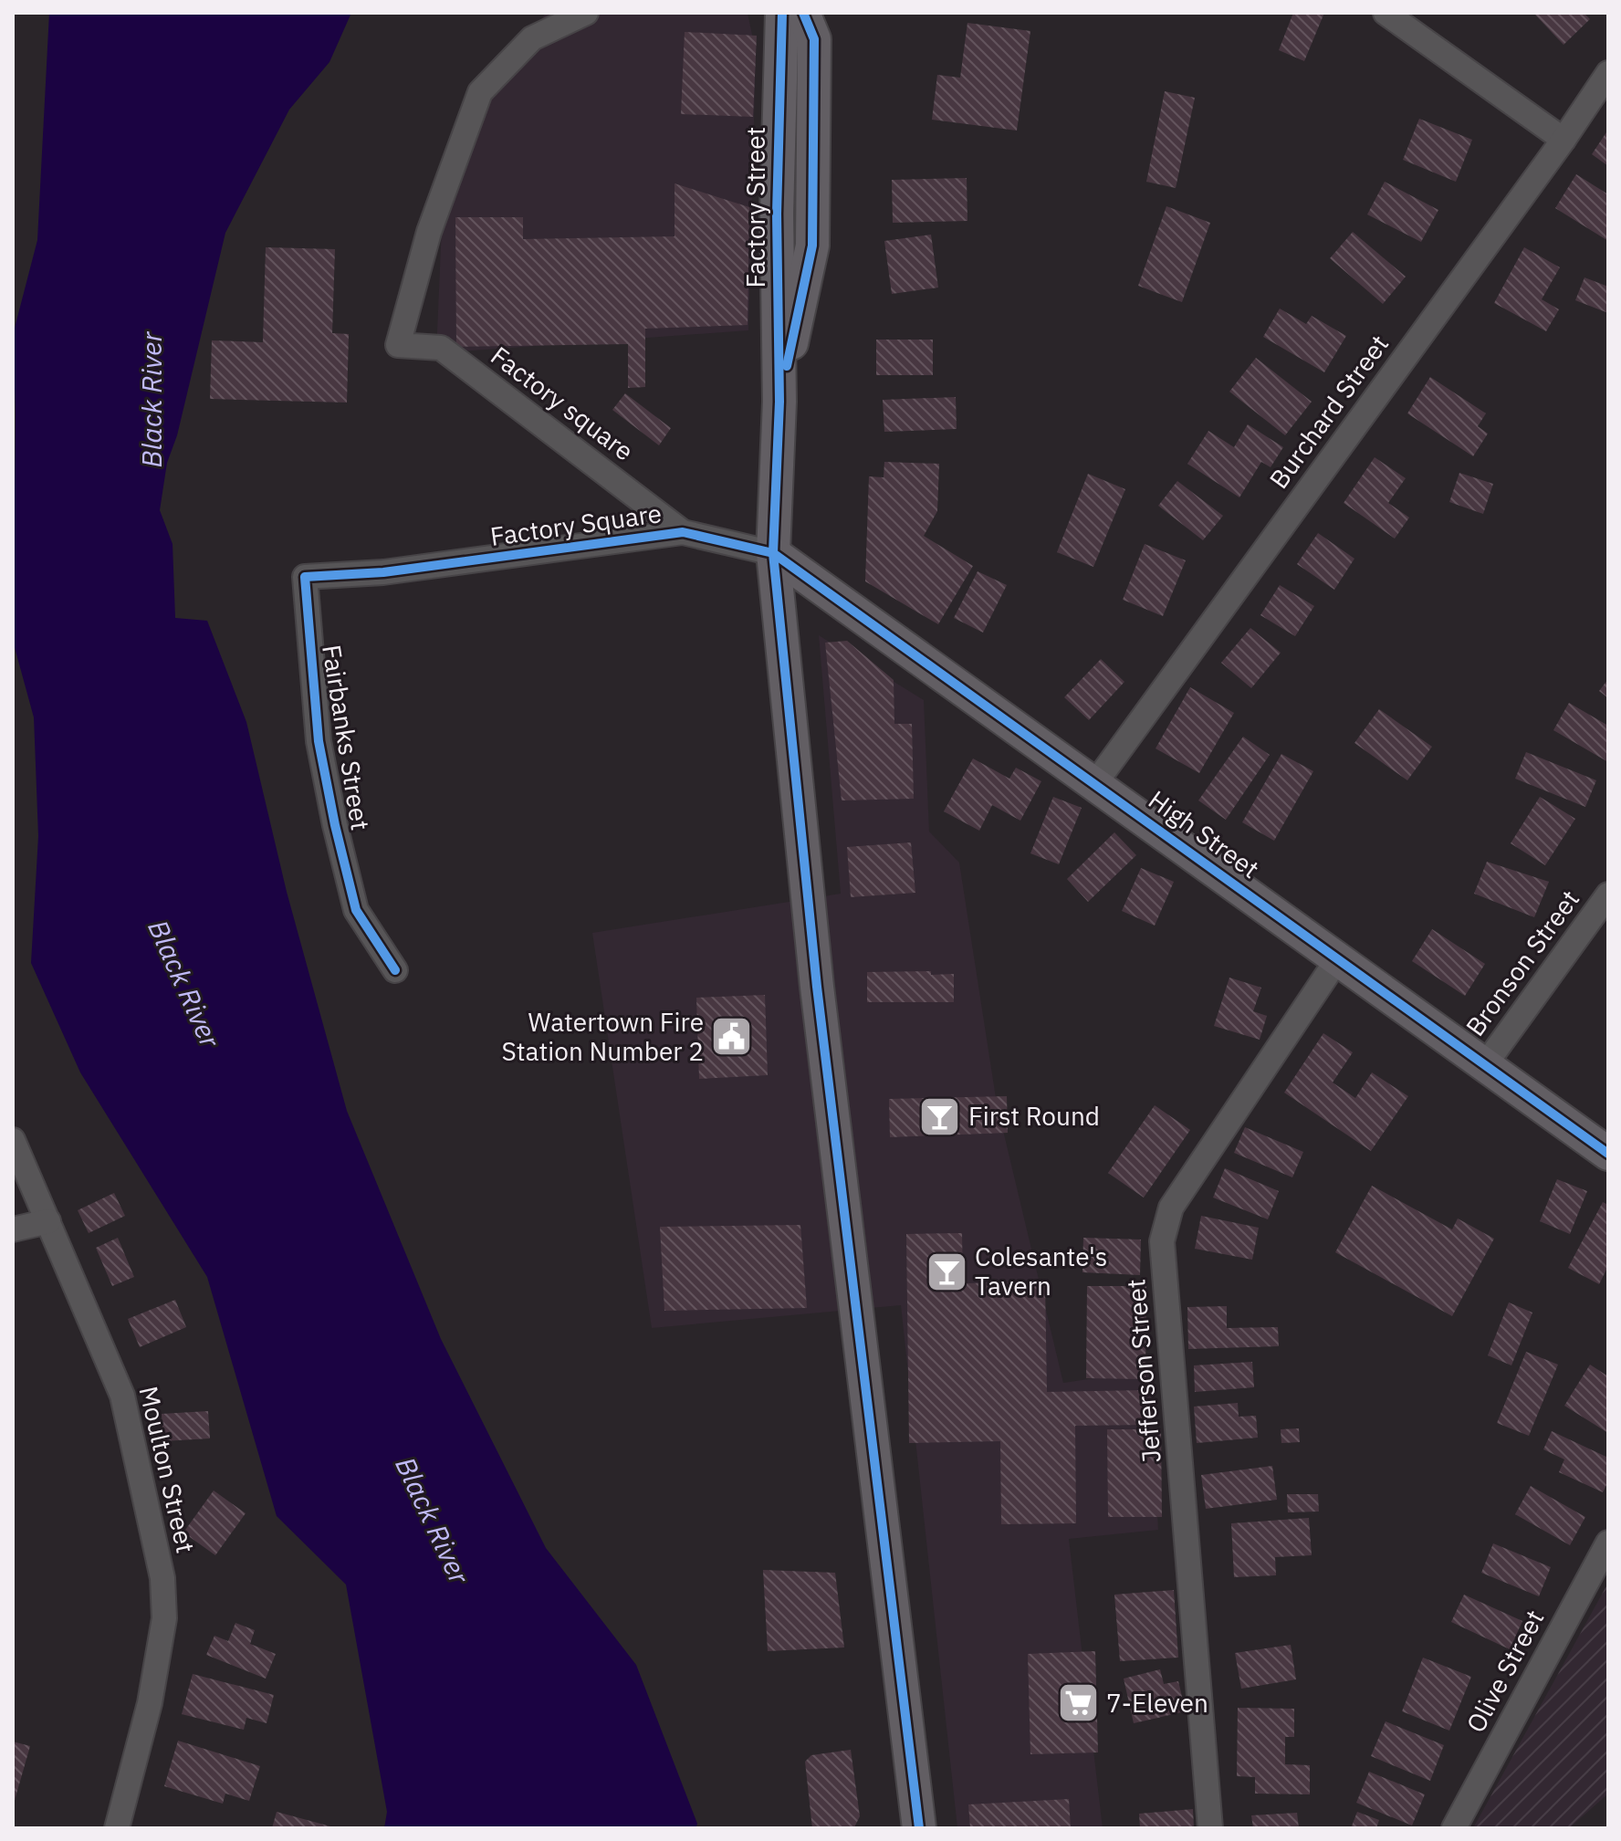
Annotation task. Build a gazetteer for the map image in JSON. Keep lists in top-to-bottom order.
{
  "streets": {
    "main road": ["Factory Street", "High Street"],
    "street": [
      "Factory square",
      "Burchard Street",
      "Factory Square",
      "Fairbanks Street",
      "Bronson Street",
      "Jefferson Street",
      "Moulton Street",
      "Olive Street"
    ]
  },
  "crossings": [
    ["Factory Street", "Factory Square"],
    ["Factory Street", "High Street"],
    ["Factory square", "Factory Square"],
    ["Burchard Street", "High Street"],
    ["Factory Square", "Fairbanks Street"],
    ["Factory Square", "High Street"],
    ["High Street", "Bronson Street"],
    ["High Street", "Jefferson Street"]
  ],
  "water": ["Black River"],
  "places": {
    "public building": ["Watertown Fire Station Number 2"],
    "bar": ["First Round", "Colesante's Tavern"],
    "supermarket": ["7-Eleven"]
  }
}
